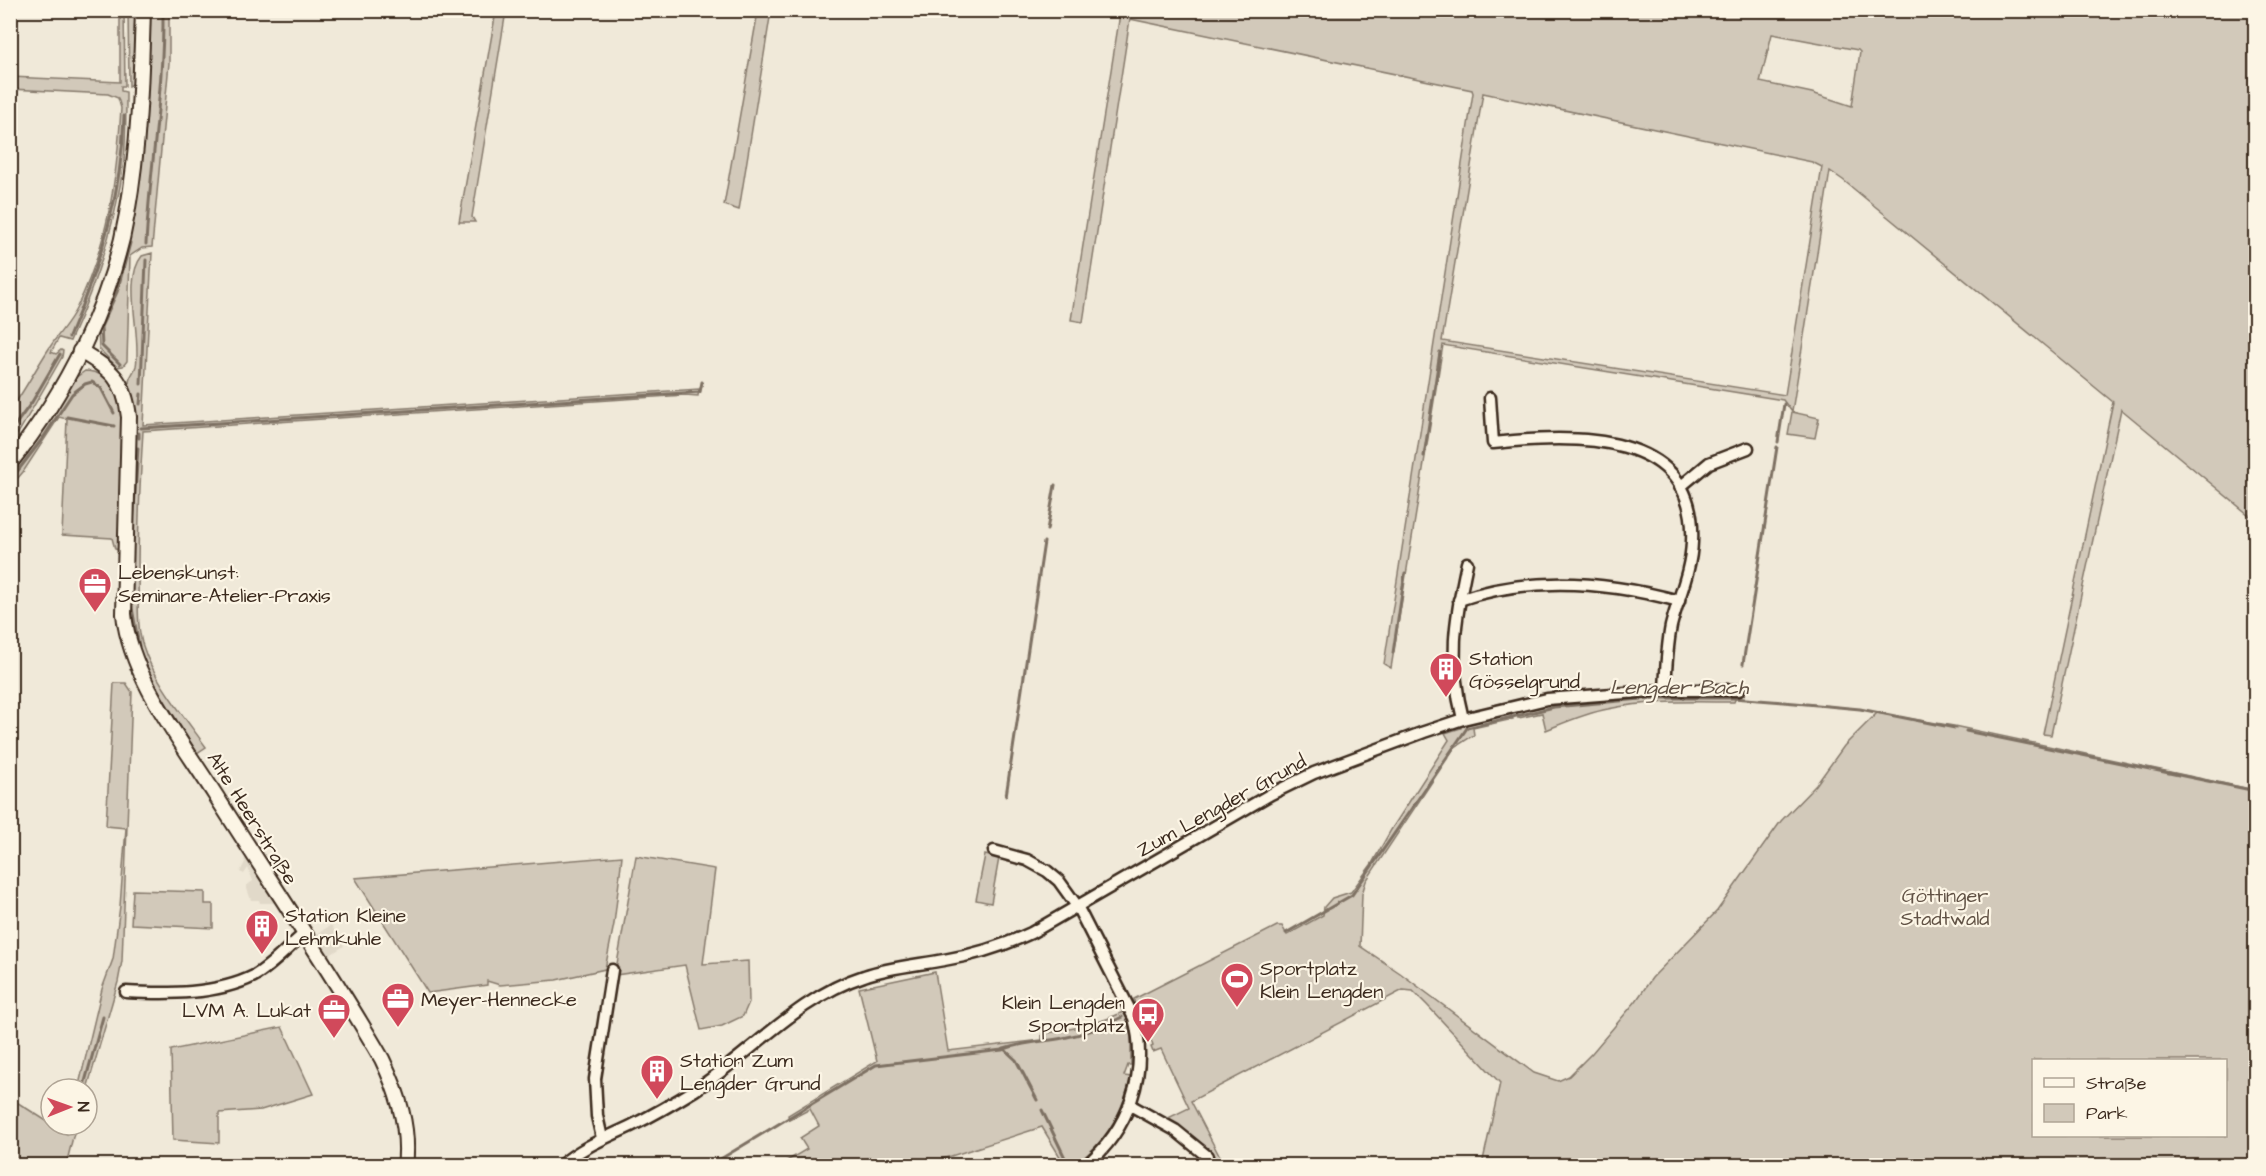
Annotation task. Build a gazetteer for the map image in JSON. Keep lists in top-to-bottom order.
{
  "streets": {
    "main road": ["Alte Heerstraße"],
    "street": ["Zum Lengder Grund"]
  },
  "water": ["Lengder Bach"],
  "parks": ["Göttinger Stadtwald"],
  "places": {
    "office": ["Lebenskunst: Seminare-Atelier-Praxis", "Meyer-Hennecke", "LVM A. Lukat"],
    "building": ["Station Gösselgrund", "Station Kleine Lehmkuhle", "Station Zum Lengder Grund"],
    "sports": ["Sportplatz Klein Lengden"],
    "bus stop": ["Klein Lengden Sportplatz"]
  },
  "legend": ["Straße", "Park"],
  "north": "right"
}
